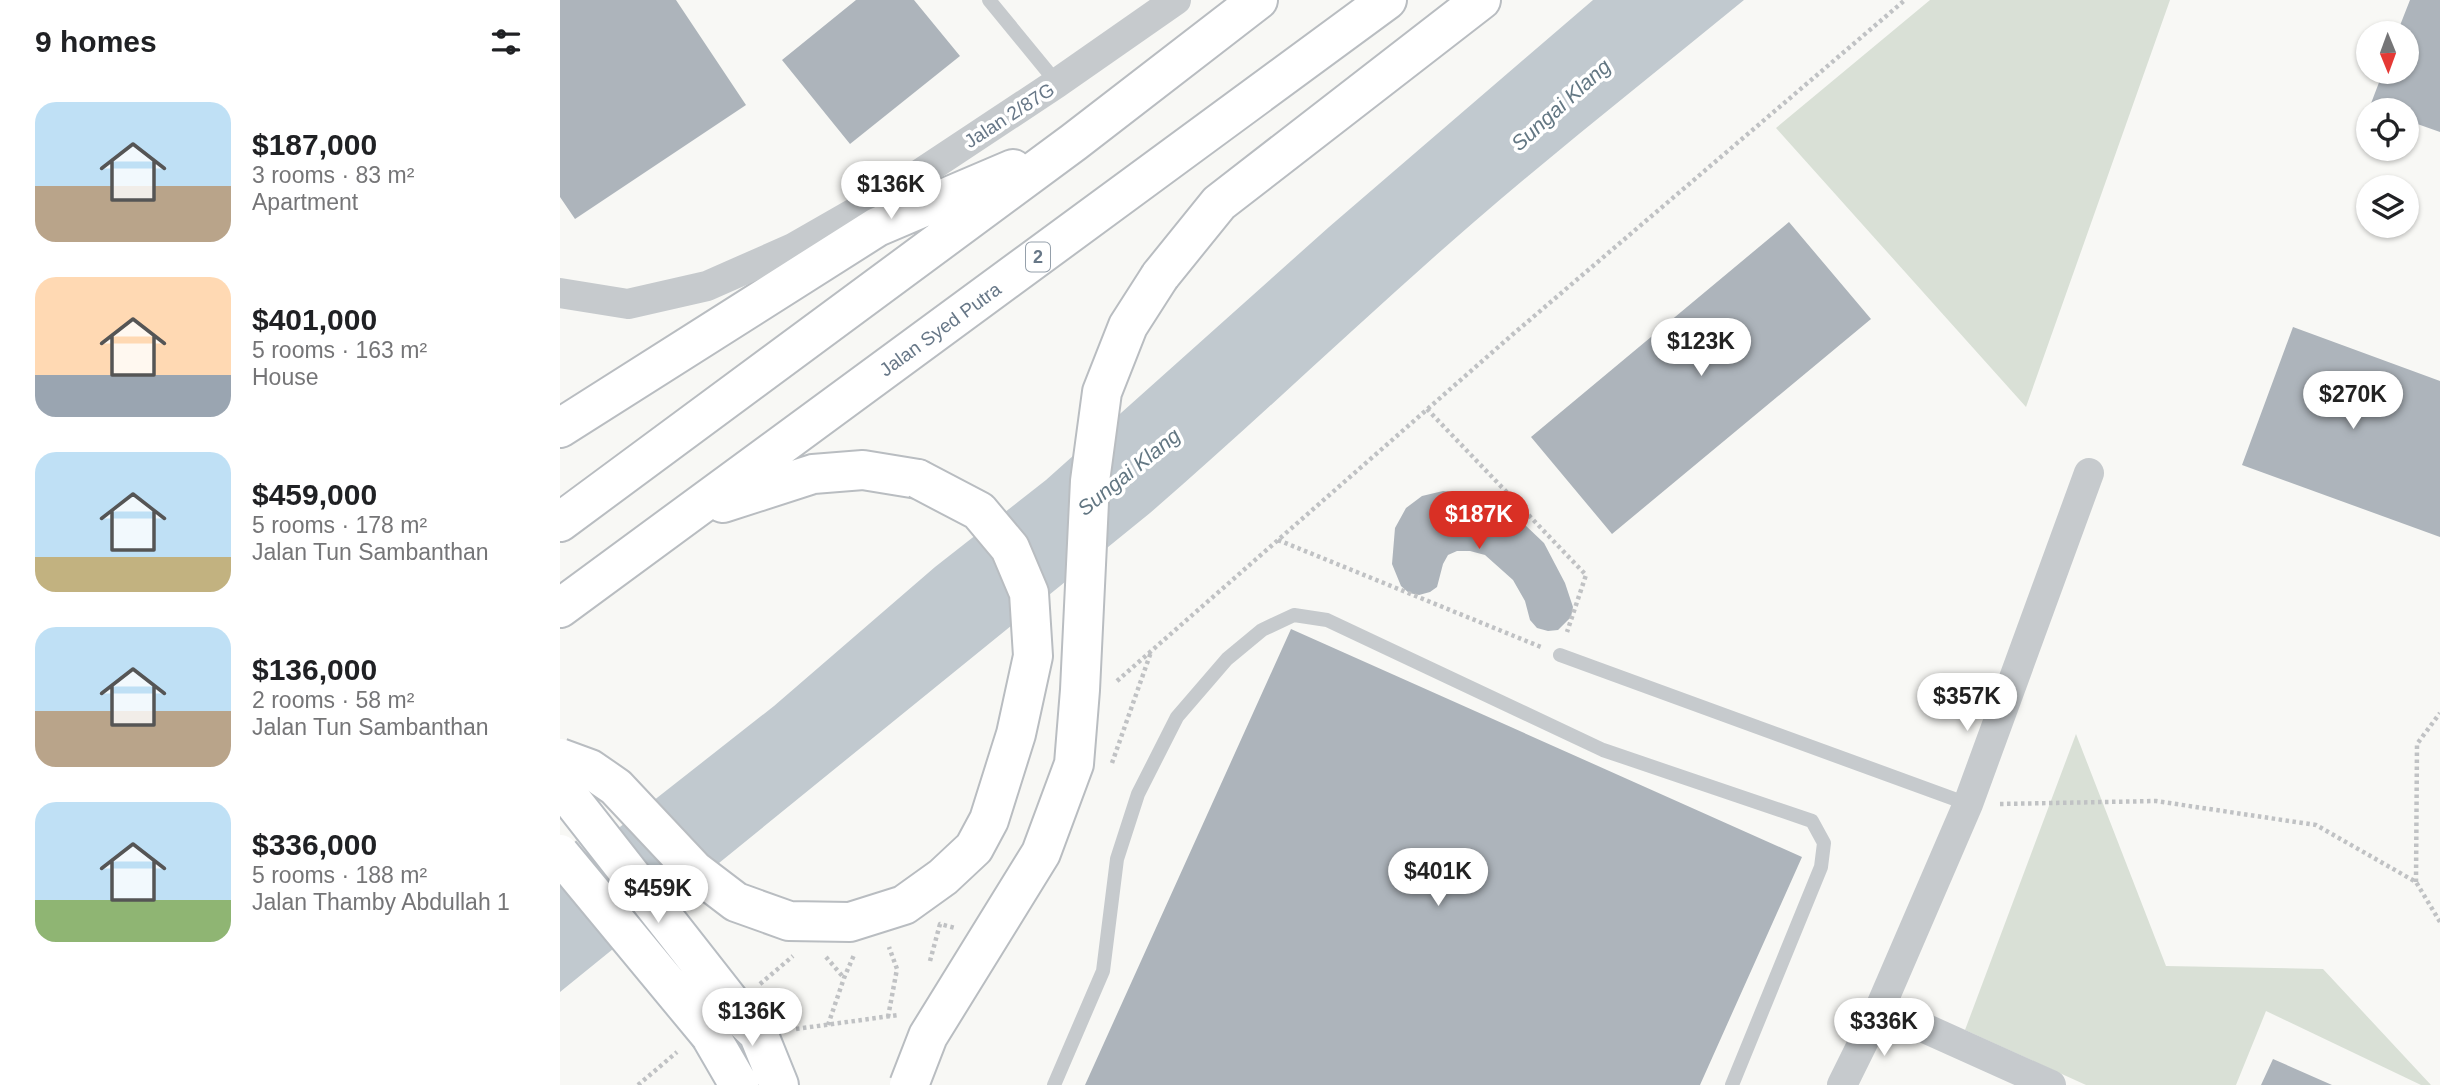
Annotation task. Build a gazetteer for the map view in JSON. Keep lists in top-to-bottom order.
{
  "streets": {
    "main road": ["2", "Jalan Syed Putra"],
    "street": ["Jalan 2/87G"]
  },
  "water": ["Sungai Klang"],
  "north": "bottom",
  "page": {
    "heading": "9 homes",
    "list": [
      {
        "name": "$187,000",
        "note": "3 rooms · 83 m² · Apartment"
      },
      {
        "name": "$401,000",
        "note": "5 rooms · 163 m² · House"
      },
      {
        "name": "$459,000",
        "note": "5 rooms · 178 m² · Jalan Tun Sambanthan"
      },
      {
        "name": "$136,000",
        "note": "2 rooms · 58 m² · Jalan Tun Sambanthan"
      },
      {
        "name": "$336,000",
        "note": "5 rooms · 188 m² · Jalan Thamby Abdullah 1"
      }
    ],
    "price": [
      "$136K",
      "$123K",
      "$270K",
      "$187K",
      "$357K",
      "$401K",
      "$459K",
      "$136K",
      "$336K"
    ]
  }
}
